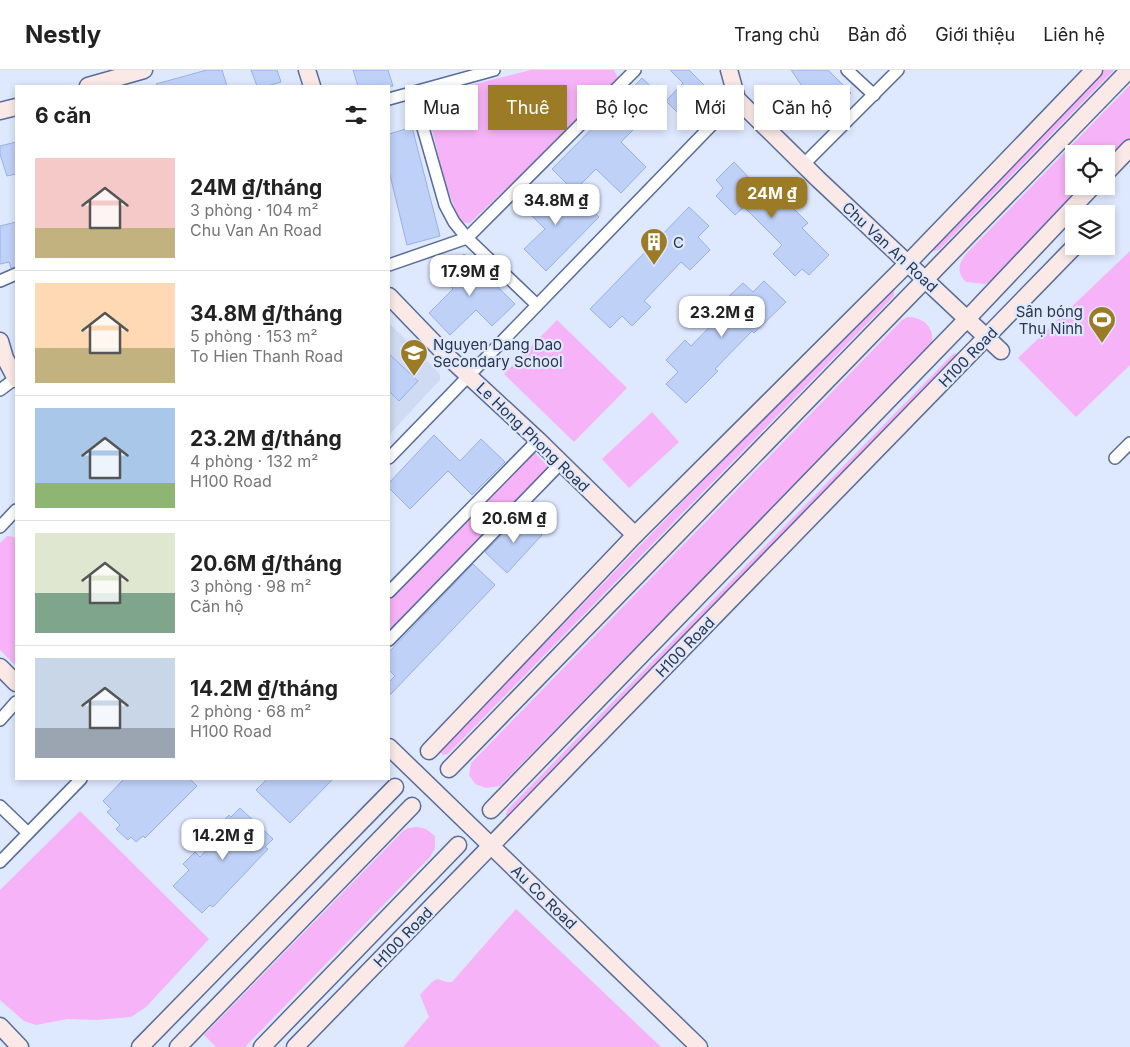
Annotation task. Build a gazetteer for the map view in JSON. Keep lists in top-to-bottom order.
{
  "streets": {
    "main road": [
      "Chu Van An Road",
      "H100 Road",
      "Le Hong Phong Road",
      "Au Co Road"
    ]
  },
  "crossings": [
    ["Chu Van An Road", "H100 Road"],
    ["H100 Road", "Au Co Road"]
  ],
  "places": {
    "building": ["C"],
    "sports": ["Sân bóng Thụ Ninh"],
    "school or university": ["Nguyen Dang Dao Secondary School"]
  },
  "page": {
    "header": "Nestly",
    "nav": [
      "Trang chủ",
      "Bản đồ",
      "Giới thiệu",
      "Liên hệ"
    ],
    "chip": [
      "Mua",
      "Thuê",
      "Bộ lọc",
      "Mới",
      "Căn hộ"
    ],
    "heading": "6 căn",
    "list": [
      {
        "name": "24M ₫/tháng",
        "note": "3 phòng · 104 m² · Chu Van An Road"
      },
      {
        "name": "34.8M ₫/tháng",
        "note": "5 phòng · 153 m² · To Hien Thanh Road"
      },
      {
        "name": "23.2M ₫/tháng",
        "note": "4 phòng · 132 m² · H100 Road"
      },
      {
        "name": "20.6M ₫/tháng",
        "note": "3 phòng · 98 m² · Căn hộ"
      },
      {
        "name": "14.2M ₫/tháng",
        "note": "2 phòng · 68 m² · H100 Road"
      }
    ],
    "price": [
      "24M ₫",
      "34.8M ₫",
      "17.9M ₫",
      "23.2M ₫",
      "20.6M ₫",
      "14.2M ₫"
    ]
  }
}
